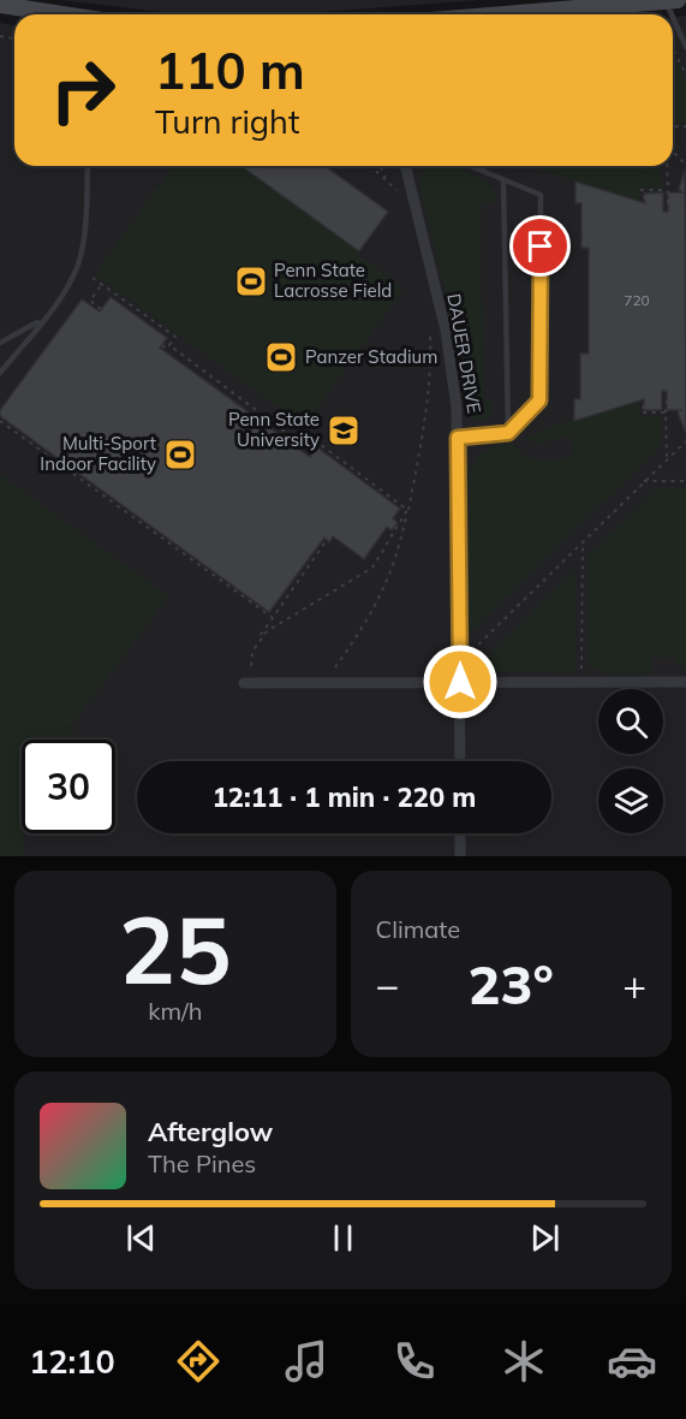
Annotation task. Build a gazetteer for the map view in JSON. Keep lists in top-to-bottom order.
{
  "streets": {
    "street": ["DAUER DRIVE"]
  },
  "places": {
    "sports": ["Penn State Lacrosse Field", "Panzer Stadium", "Multi-Sport Indoor Facility"],
    "school or university": ["Penn State University"]
  },
  "house_numbers": ["720"],
  "page": {
    "turn": ["110 m", "Turn right"],
    "limit": "30",
    "trip": "12:11 · 1 min · 220 m",
    "tile": [
      ["25", "km/h"],
      "Climate"
    ],
    "heat": ["−", "23°", "+"],
    "song": ["Afterglow", "The Pines"],
    "tabs": "12:10"
  }
}
